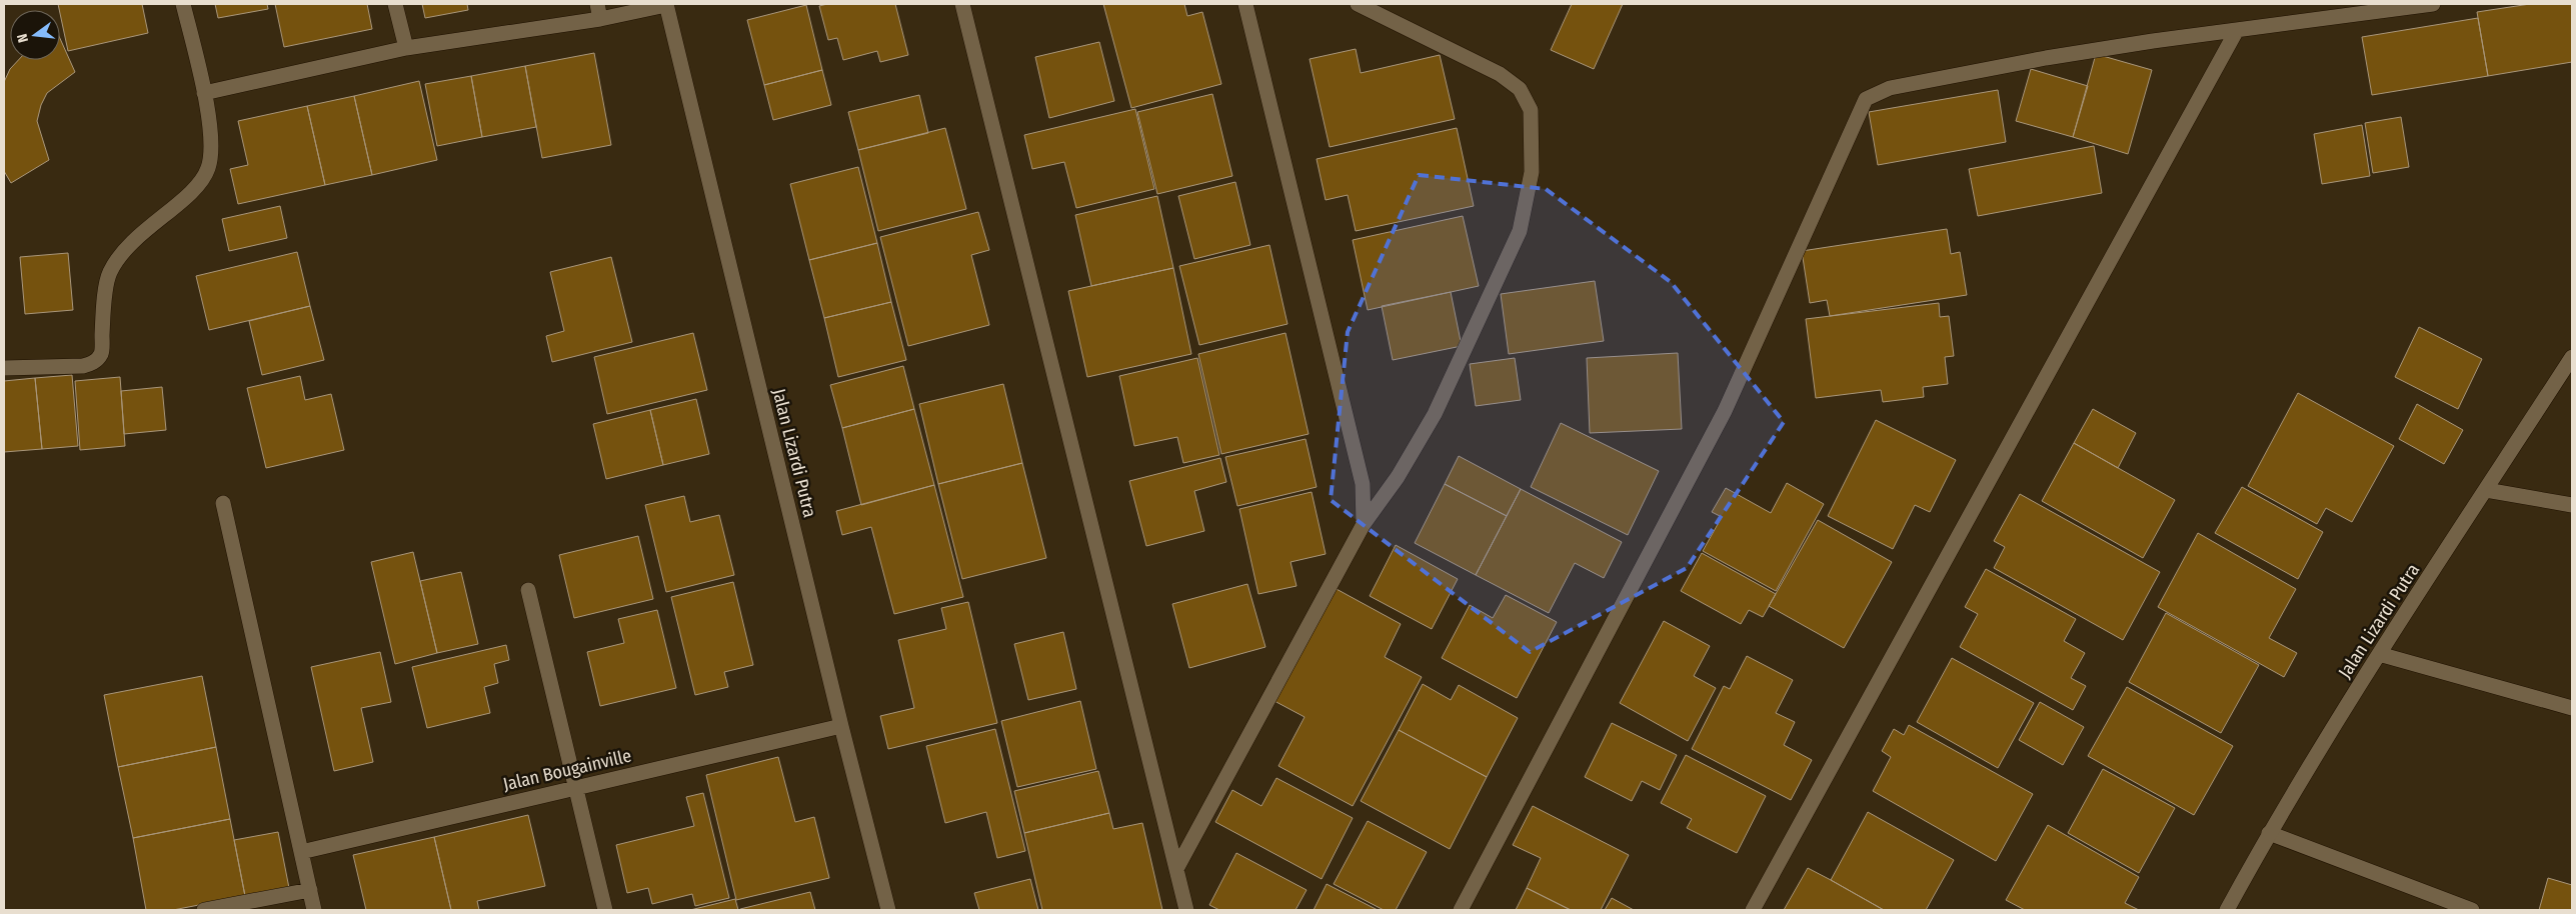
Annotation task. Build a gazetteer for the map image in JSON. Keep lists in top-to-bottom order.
{
  "streets": {
    "street": ["Jalan Lizardi Putra", "Jalan Bougainville"]
  },
  "crossings": [
    ["Jalan Lizardi Putra", "Jalan Bougainville"]
  ],
  "north": "left"
}
